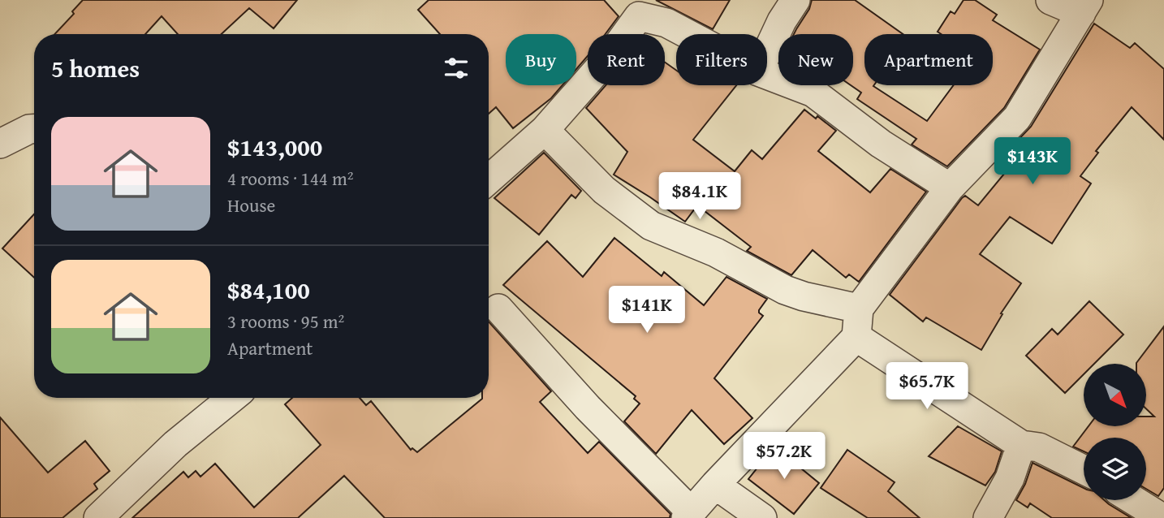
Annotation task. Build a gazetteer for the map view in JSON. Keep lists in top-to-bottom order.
{
  "north": "bottom right",
  "page": {
    "chip": [
      "Buy",
      "Rent",
      "Filters",
      "New",
      "Apartment"
    ],
    "heading": "5 homes",
    "list": [
      {
        "name": "$143,000",
        "note": "4 rooms · 144 m² · House"
      },
      {
        "name": "$84,100",
        "note": "3 rooms · 95 m² · Apartment"
      }
    ],
    "price": [
      "$143K",
      "$84.1K",
      "$141K",
      "$65.7K",
      "$57.2K"
    ]
  }
}
